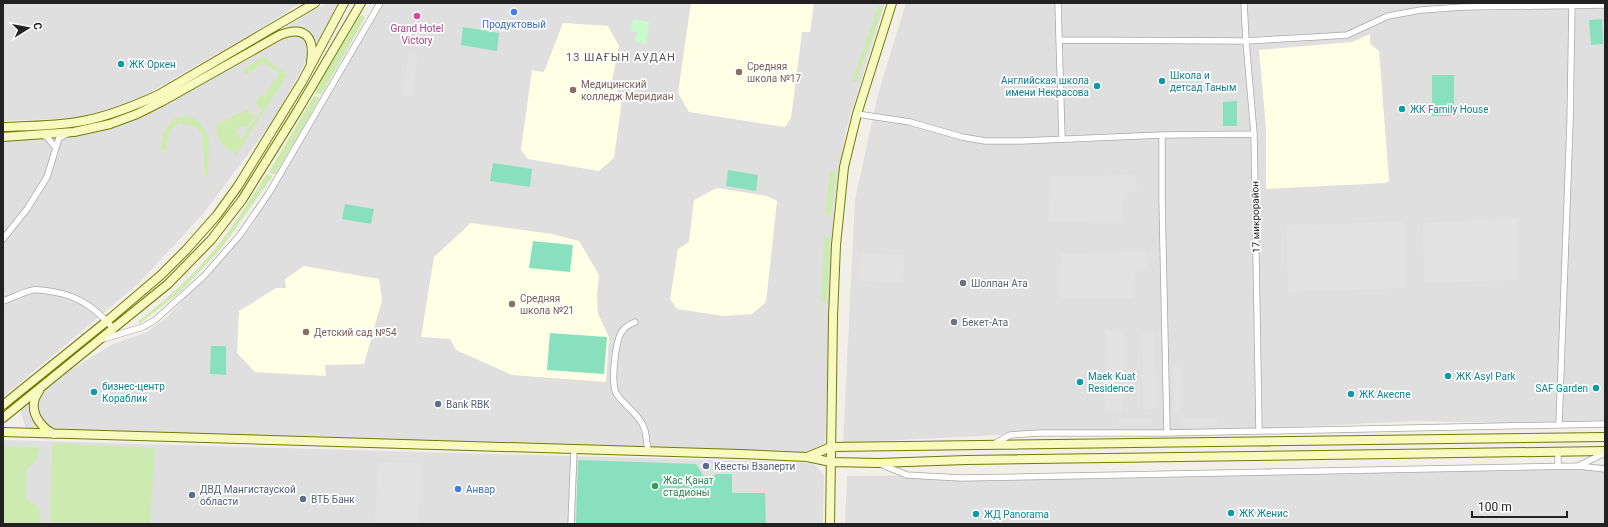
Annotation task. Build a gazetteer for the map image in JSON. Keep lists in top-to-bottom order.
{
  "streets": {
    "street": ["17 микрорайон"]
  },
  "districts": ["13 ШАҒЫН АУДАН"],
  "places": [
    "Продуктовый",
    "Grand Hotel Victory",
    "ЖК Оркен",
    "Средняя школа №17",
    "Школа и детсад Таным",
    "Английская школа имени Некрасова",
    "Медицинский колледж Меридиан",
    "ЖК Family House",
    "Шолпан Ата",
    "Средняя школа №21",
    "Бекет-Ата",
    "Детский сад №54",
    "ЖК Asyl Park",
    "Maek Kuat Residence",
    "SAF Garden",
    "бизнес-центр Кораблик",
    "ЖК Акеспе",
    "Bank RBK",
    "Квесты Взаперти",
    "Жас Қанат стадионы",
    "Анвар",
    "ДВД Мангистауской области",
    "ВТБ Банк",
    "ЖК Женис",
    "ЖД Panorama"
  ],
  "scale_bar": "100 m",
  "north": "right"
}
